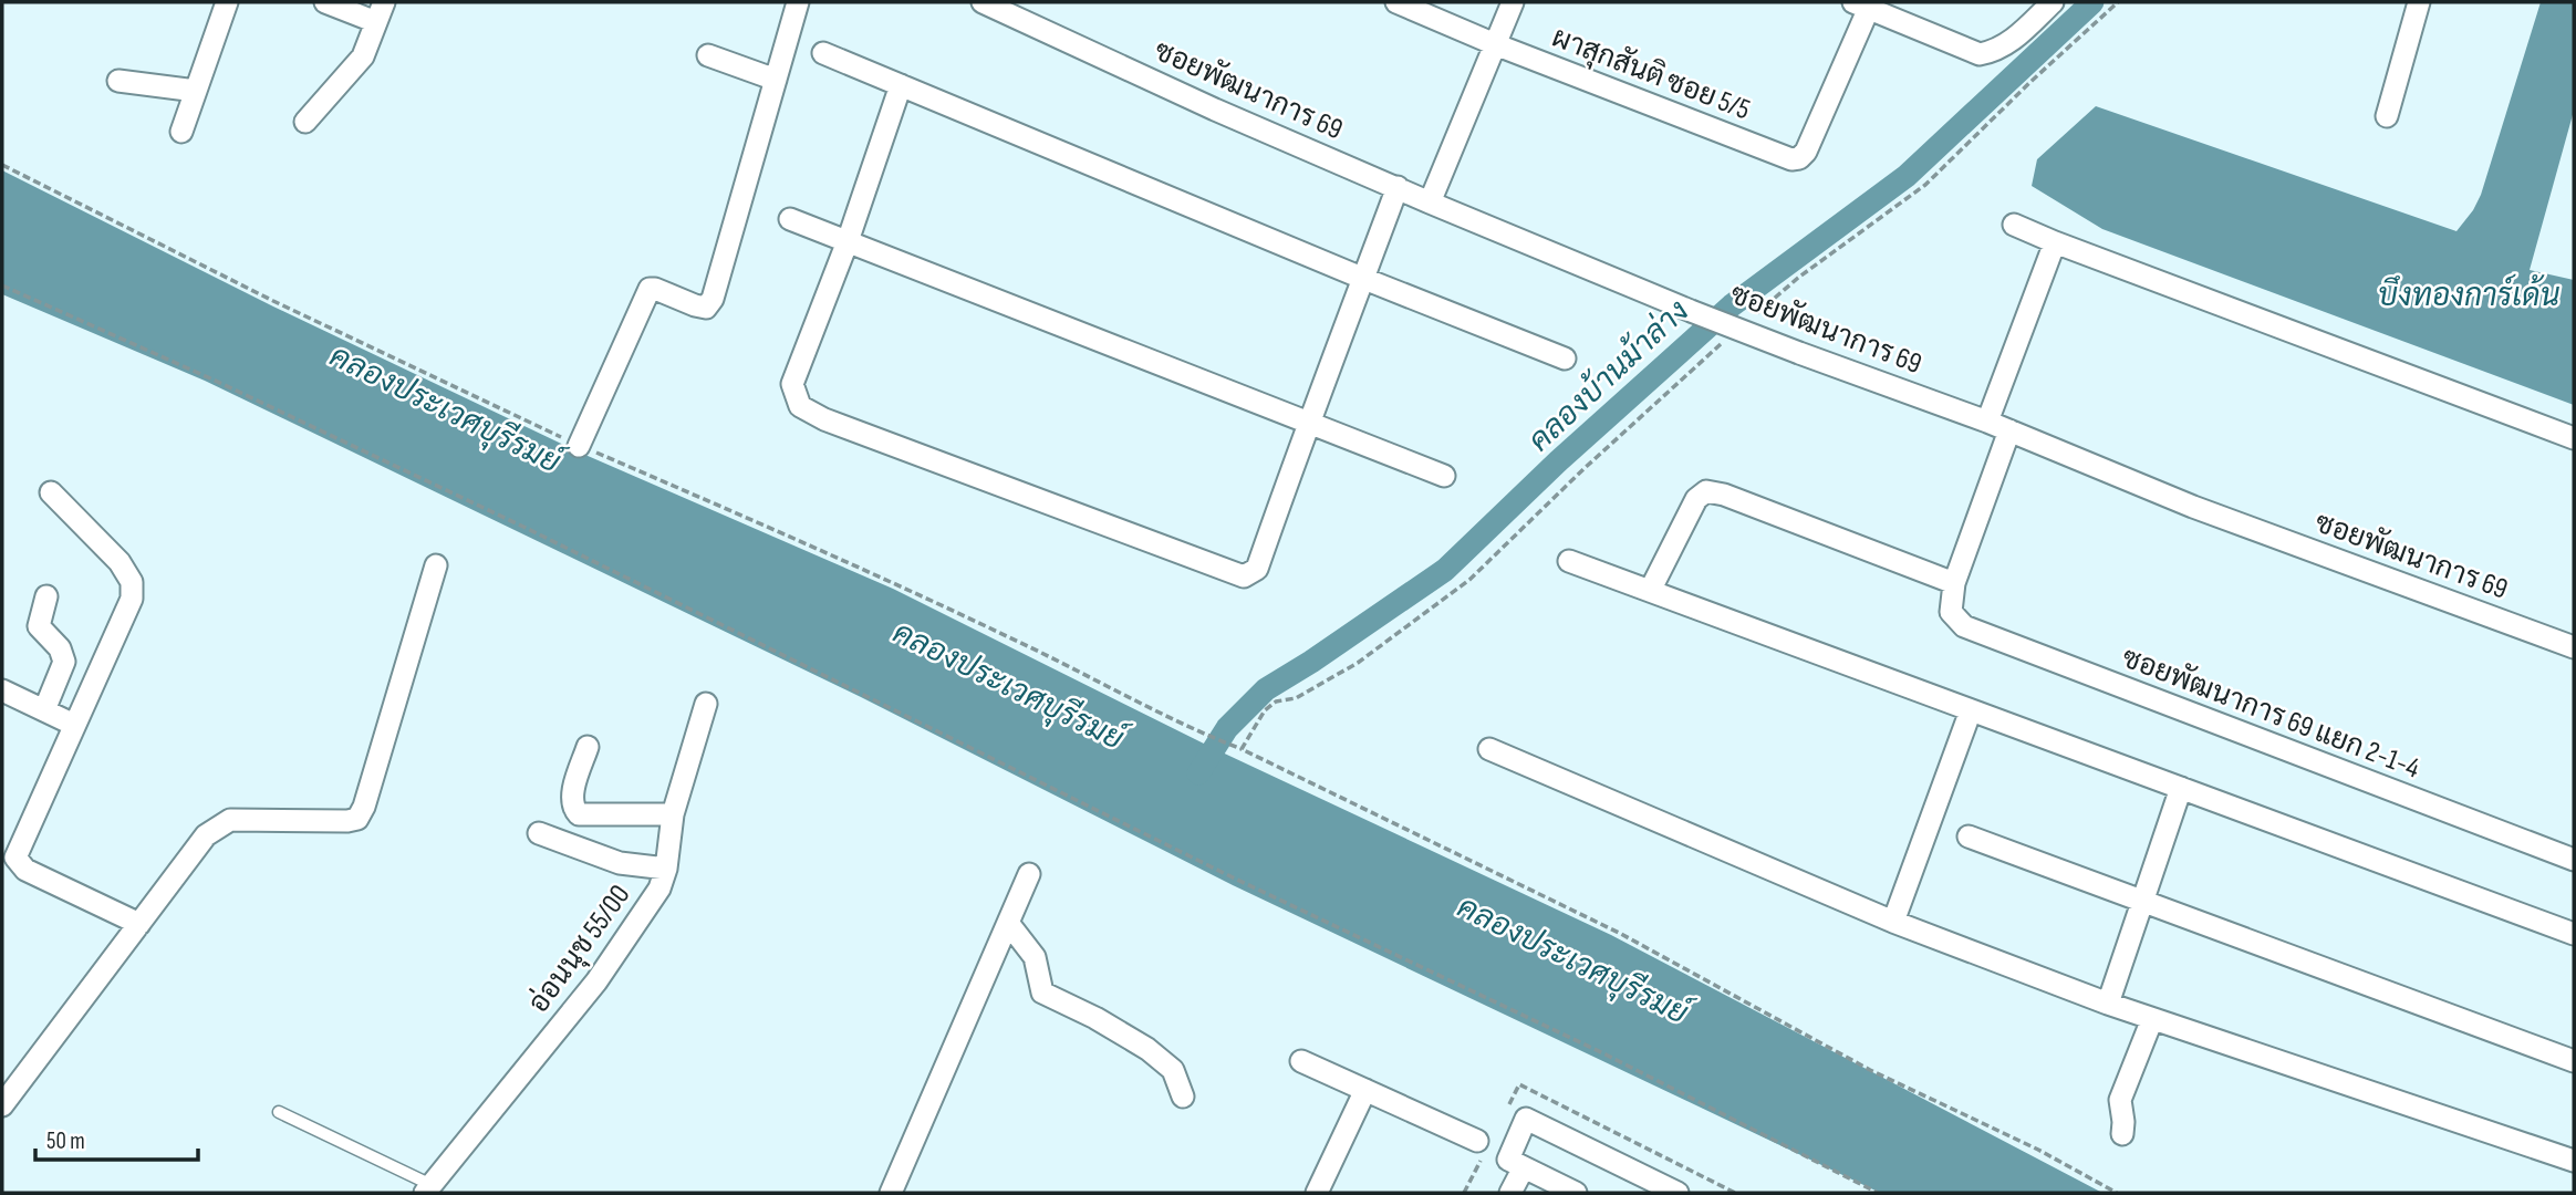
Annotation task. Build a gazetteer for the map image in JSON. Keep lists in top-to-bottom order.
{
  "streets": {
    "street": [
      "ผาสุกสันติ ซอย 5/5",
      "ซอยพัฒนาการ 69",
      "ซอยพัฒนาการ 69 แยก 2-1-4",
      "อ่อนนุช 55/00"
    ]
  },
  "water": ["บึงทองการ์เด้น", "คลองบ้านม้าล่าง", "คลองประเวศบุรีรมย์"],
  "scale_bar": "50 m"
}
